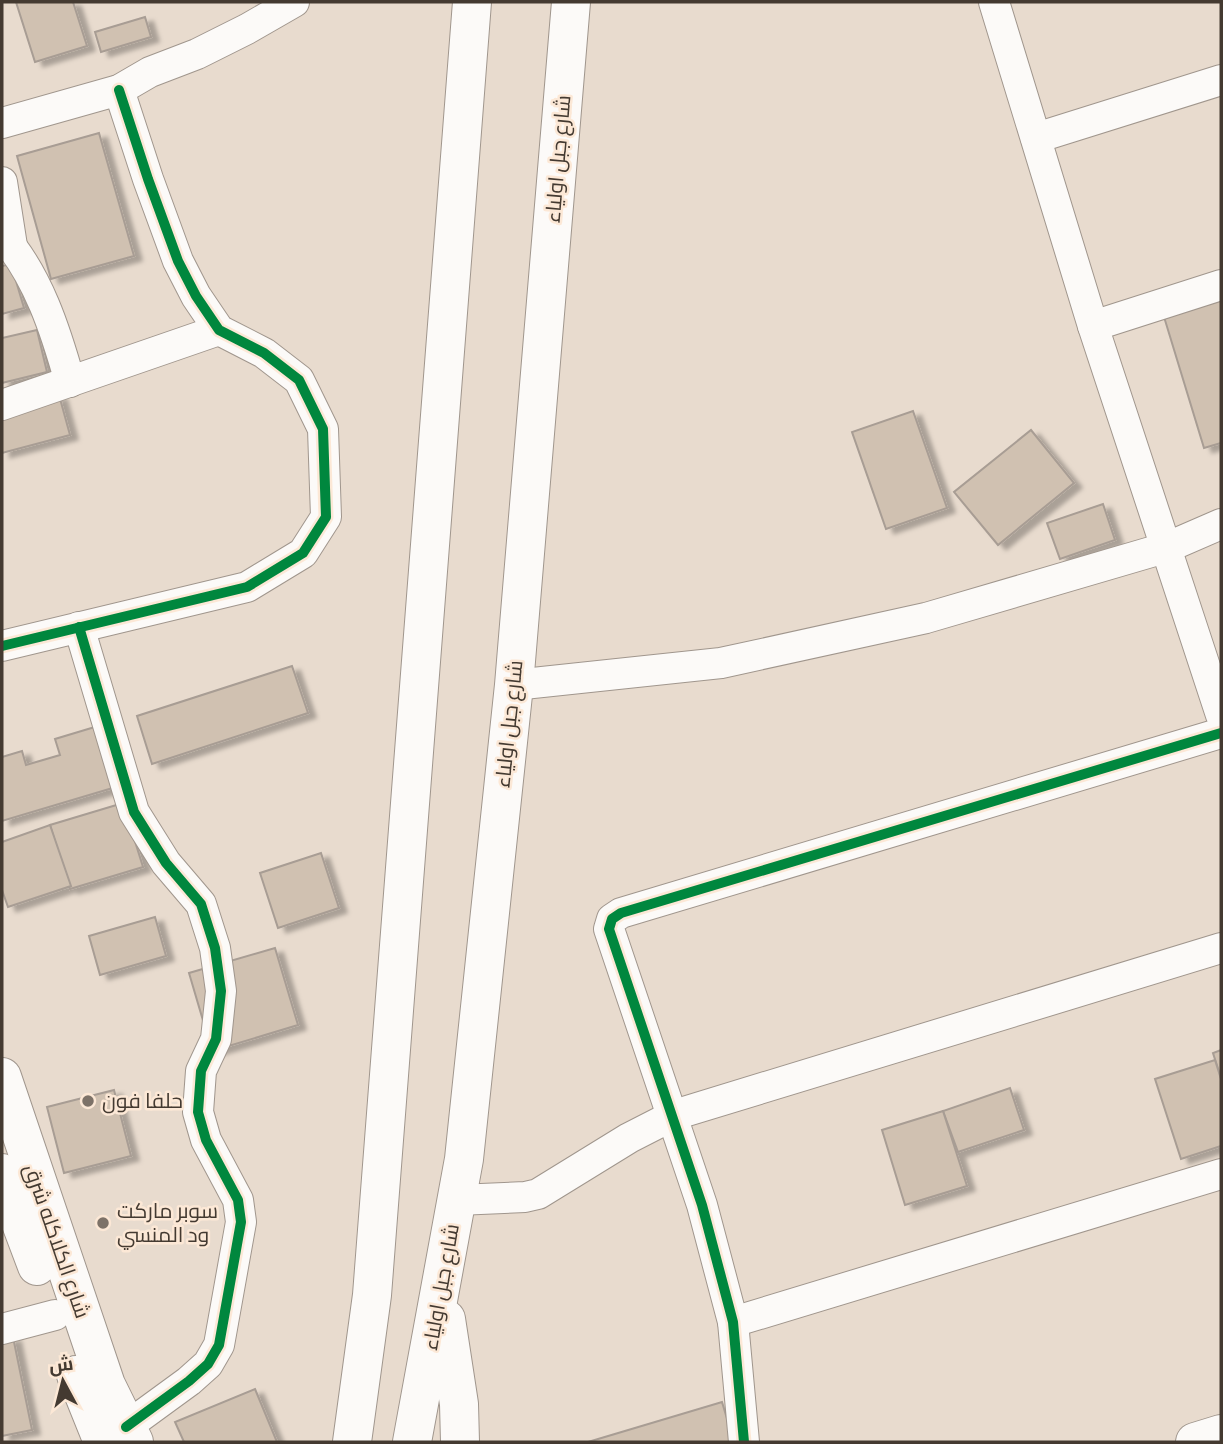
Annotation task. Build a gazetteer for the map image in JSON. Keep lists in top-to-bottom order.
{
  "streets": {
    "main road": ["شارع جبل اولياء", "شارع الكلاكله شرق"]
  },
  "places": ["حلفا فون", "سوبر ماركت ود المنسي"],
  "north": "top"
}
